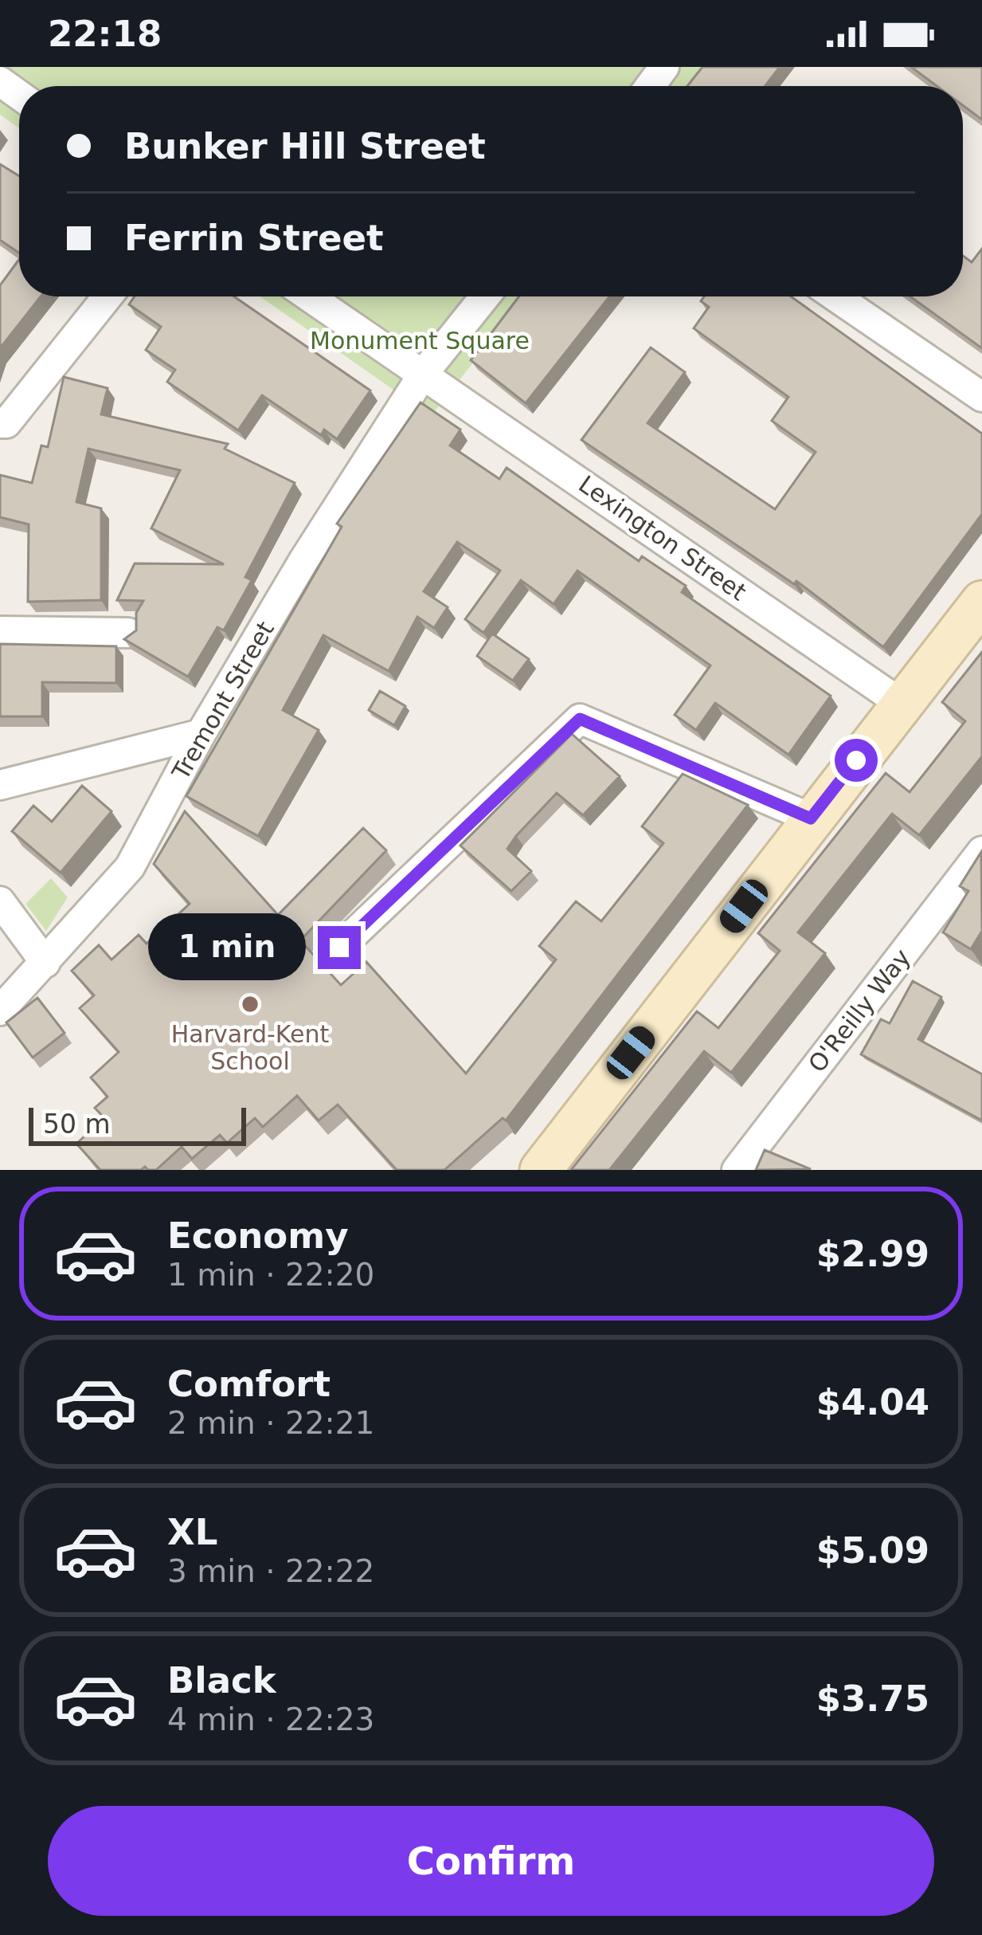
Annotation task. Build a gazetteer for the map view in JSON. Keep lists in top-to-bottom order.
{
  "streets": {
    "street": ["Lexington Street", "Tremont Street", "O'Reilly Way"]
  },
  "crossings": [
    ["Lexington Street", "Tremont Street"]
  ],
  "parks": ["Monument Square"],
  "places": ["Harvard-Kent School"],
  "scale_bar": "50 m",
  "page": {
    "status": "22:18",
    "banner": ["Bunker Hill Street", "Ferrin Street"],
    "bubble": "1 min",
    "scale": "50 m",
    "list": [
      {
        "name": "Economy",
        "note": "1 min · 22:20",
        "value": "$2.99"
      },
      {
        "name": "Comfort",
        "note": "2 min · 22:21",
        "value": "$4.04"
      },
      {
        "name": "XL",
        "note": "3 min · 22:22",
        "value": "$5.09"
      },
      {
        "name": "Black",
        "note": "4 min · 22:23",
        "value": "$3.75"
      }
    ],
    "buttons": "Confirm"
  }
}
